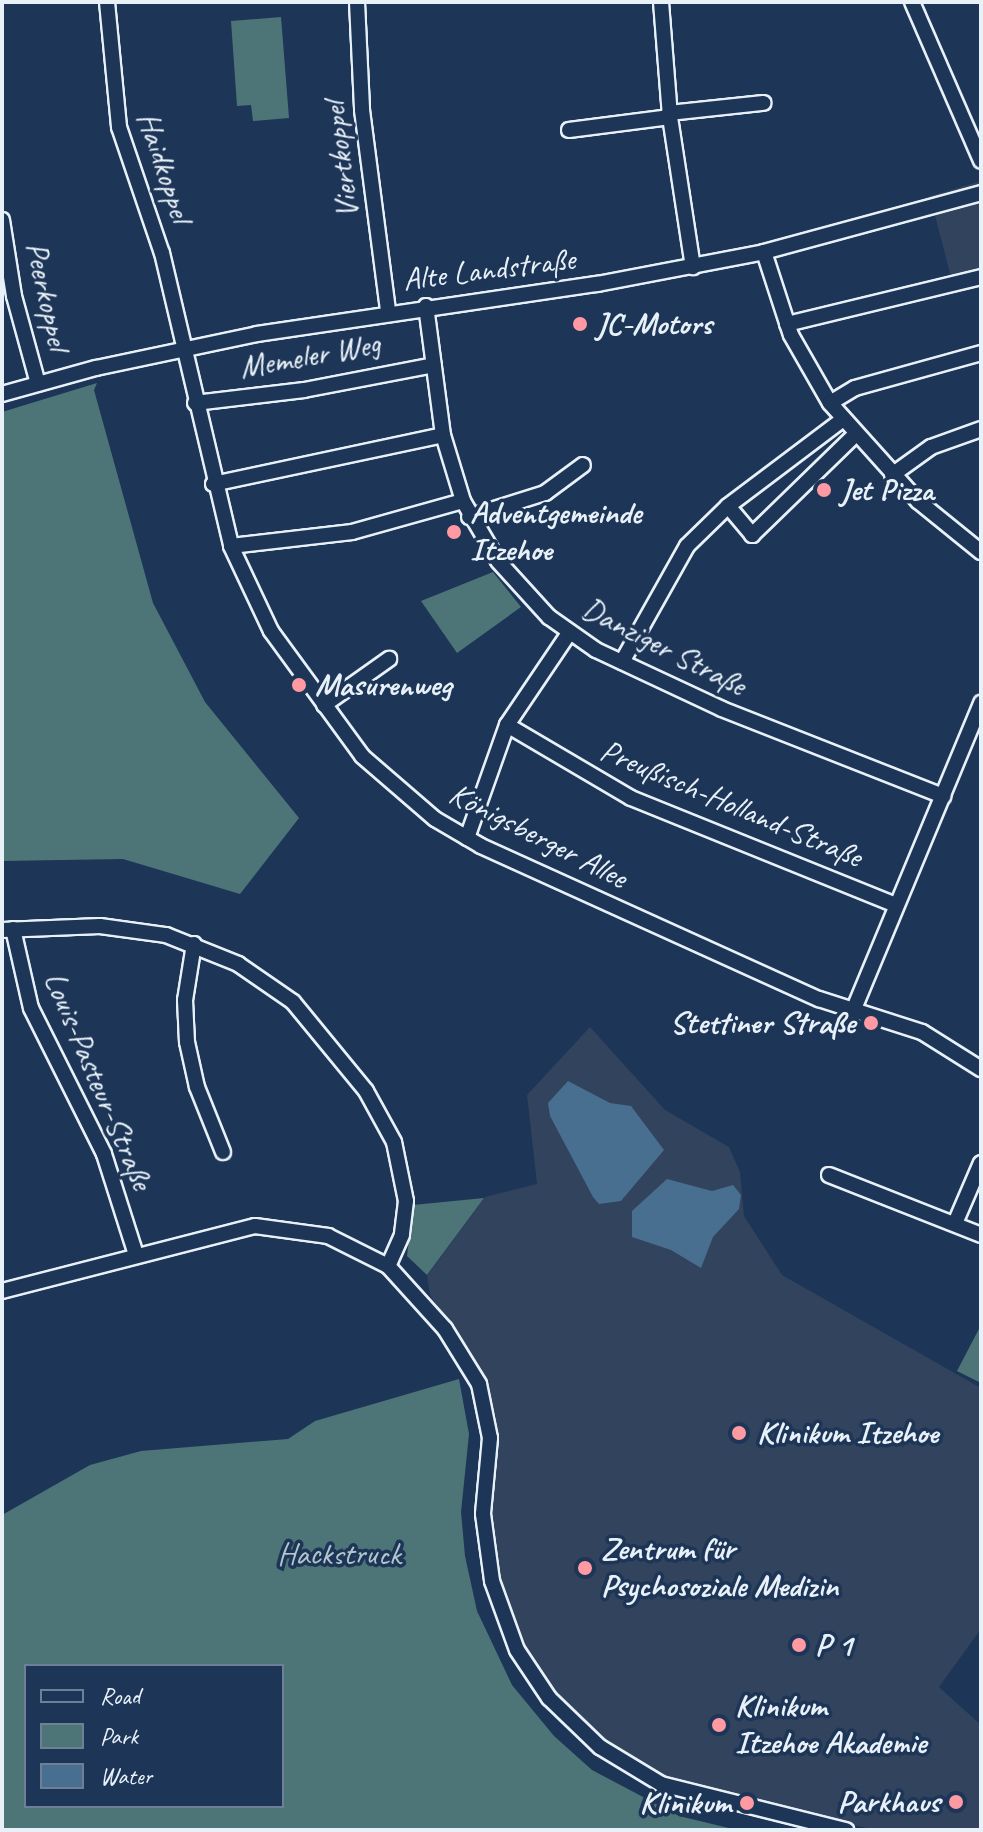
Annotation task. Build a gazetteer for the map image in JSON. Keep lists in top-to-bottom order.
{
  "streets": {
    "street": [
      "Viertkoppel",
      "Haidkoppel",
      "Alte Landstraße",
      "Peerkoppel",
      "Memeler Weg",
      "Danziger Straße",
      "Preußisch-Holland-Straße",
      "Königsberger Allee",
      "Louis-Pasteur-Straße"
    ]
  },
  "crossings": [
    ["Viertkoppel", "Alte Landstraße"],
    ["Haidkoppel", "Alte Landstraße"],
    ["Haidkoppel", "Königsberger Allee"],
    ["Alte Landstraße", "Peerkoppel"],
    ["Alte Landstraße", "Danziger Straße"],
    ["Alte Landstraße", "Königsberger Allee"],
    ["Memeler Weg", "Danziger Straße"],
    ["Memeler Weg", "Königsberger Allee"]
  ],
  "parks": ["Hackstruck"],
  "places": [
    "JC-Motors",
    "Jet Pizza",
    "Adventgemeinde Itzehoe",
    "Masurenweg",
    "Stettiner Straße",
    "Klinikum Itzehoe",
    "Zentrum für Psychosoziale Medizin",
    "P 1",
    "Klinikum Itzehoe Akademie",
    "Parkhaus",
    "Klinikum"
  ],
  "legend": ["Road", "Park", "Water"]
}
